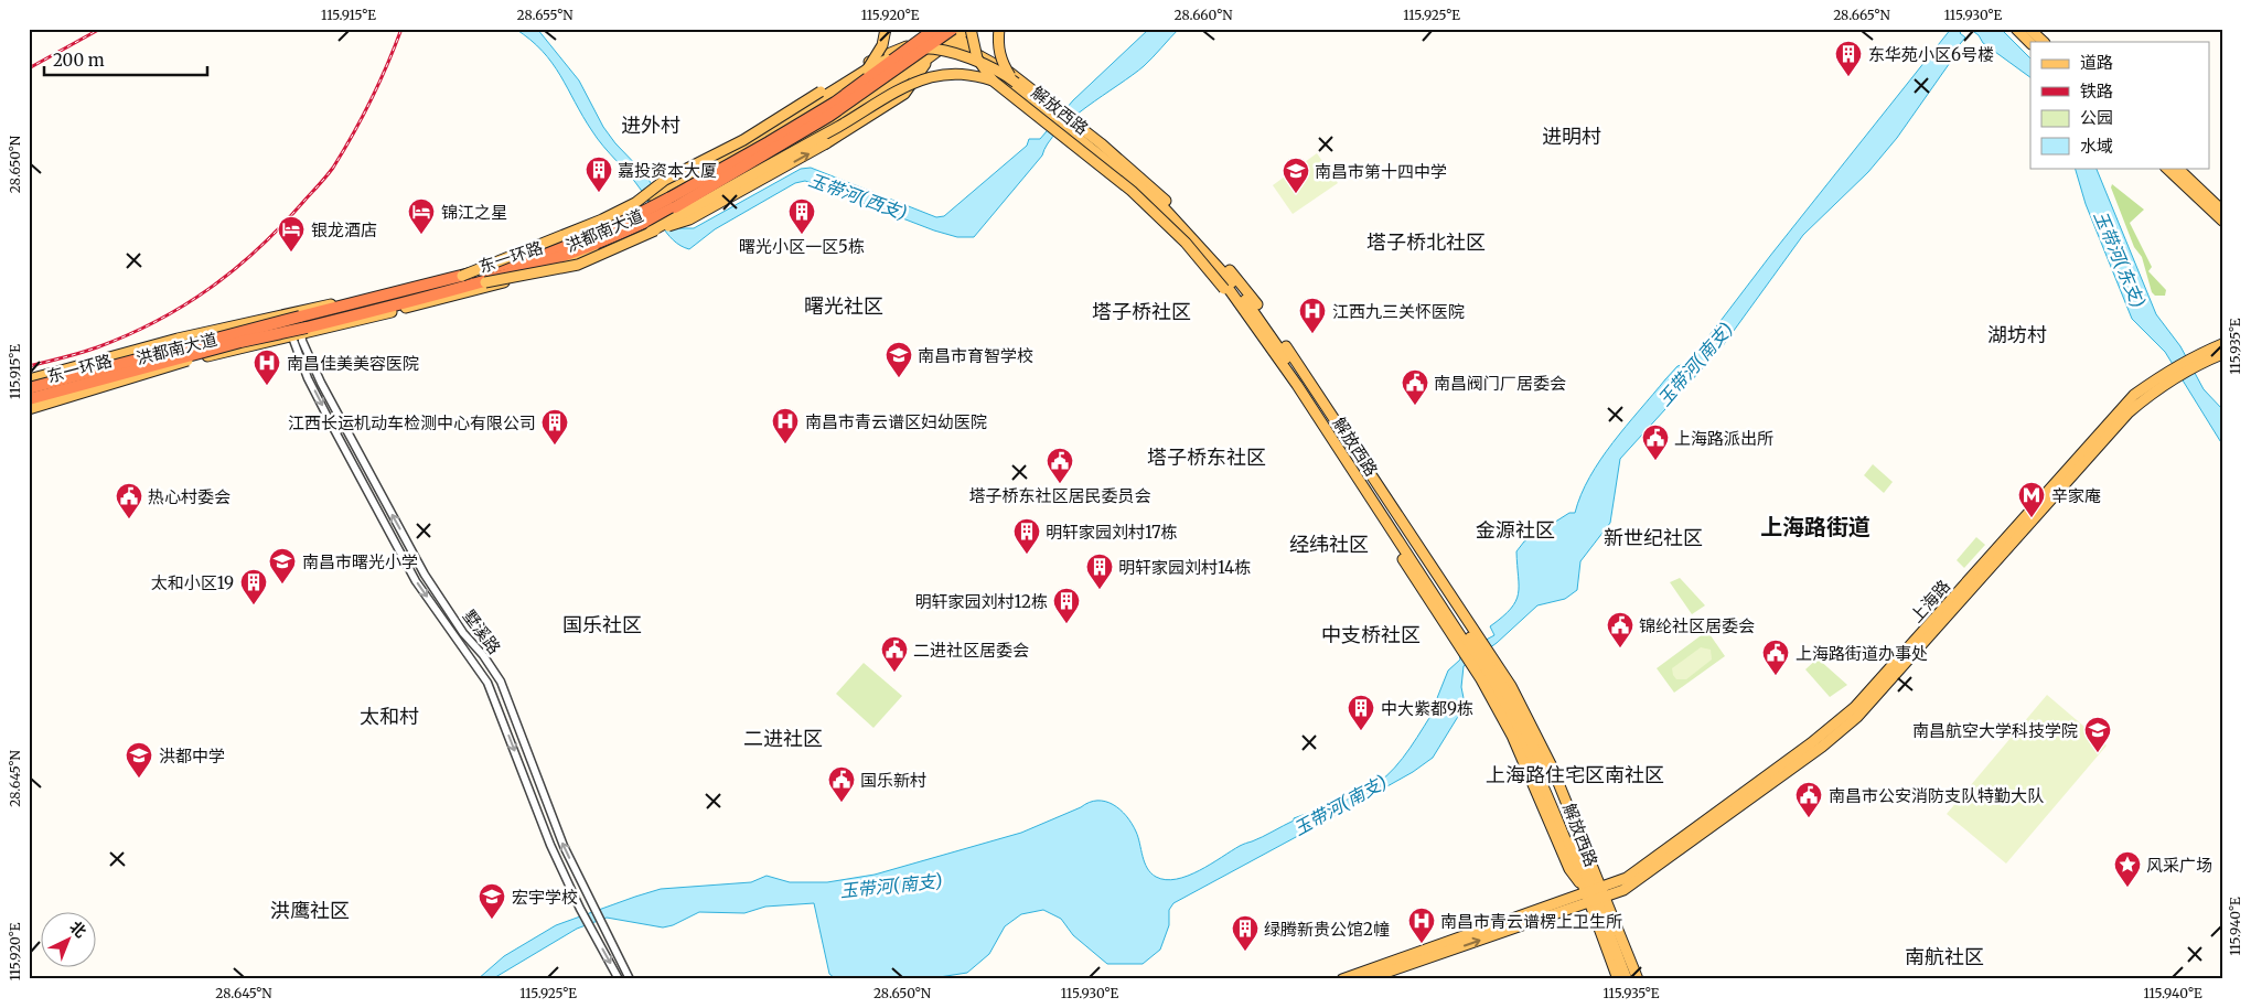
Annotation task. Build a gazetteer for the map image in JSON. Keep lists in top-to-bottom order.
{
  "streets": {
    "highway": ["东一环路"],
    "main road": ["解放西路", "洪都南大道", "上海路"],
    "street": ["墅溪路"]
  },
  "crossings": [
    ["解放西路", "上海路"],
    ["洪都南大道", "东一环路"],
    ["洪都南大道", "墅溪路"]
  ],
  "districts": [
    "进外村",
    "进明村",
    "塔子桥北社区",
    "曙光社区",
    "塔子桥社区",
    "湖坊村",
    "塔子桥东社区",
    "上海路街道",
    "金源社区",
    "新世纪社区",
    "经纬社区",
    "国乐社区",
    "中支桥社区",
    "太和村",
    "二进社区",
    "上海路住宅区南社区",
    "洪鹰社区",
    "南航社区"
  ],
  "water": ["玉带河(西支)", "玉带河(东支)", "玉带河(南支)"],
  "places": {
    "building": [
      "东华苑小区6号楼",
      "嘉投资本大厦",
      "曙光小区一区5栋",
      "江西长运机动车检测中心有限公司",
      "明轩家园刘村17栋",
      "明轩家园刘村14栋",
      "太和小区19",
      "明轩家园刘村12栋",
      "中大紫都9栋",
      "绿腾新贵公馆2幢"
    ],
    "school or university": [
      "南昌市第十四中学",
      "南昌市育智学校",
      "南昌市曙光小学",
      "南昌航空大学科技学院",
      "洪都中学",
      "宏宇学校"
    ],
    "hotel": ["锦江之星", "银龙酒店"],
    "hospital": [
      "江西九三关怀医院",
      "南昌佳美美容医院",
      "南昌市青云谱区妇幼医院",
      "南昌市青云谱楞上卫生所"
    ],
    "public building": [
      "南昌阀门厂居委会",
      "上海路派出所",
      "塔子桥东社区居民委员会",
      "热心村委会",
      "锦纶社区居委会",
      "二进社区居委会",
      "上海路街道办事处",
      "国乐新村",
      "南昌市公安消防支队特勤大队"
    ],
    "metro station": ["辛家庵"],
    "place": ["风采广场"]
  },
  "legend": [
    "道路",
    "铁路",
    "公园",
    "水域"
  ],
  "scale_bar": "200 m",
  "north": "top right",
  "coordinates": [
    "115.915°E",
    "28.655°N",
    "115.920°E",
    "28.660°N",
    "115.925°E",
    "28.665°N",
    "115.930°E",
    "28.650°N",
    "115.935°E",
    "28.645°N",
    "115.940°E"
  ]
}
